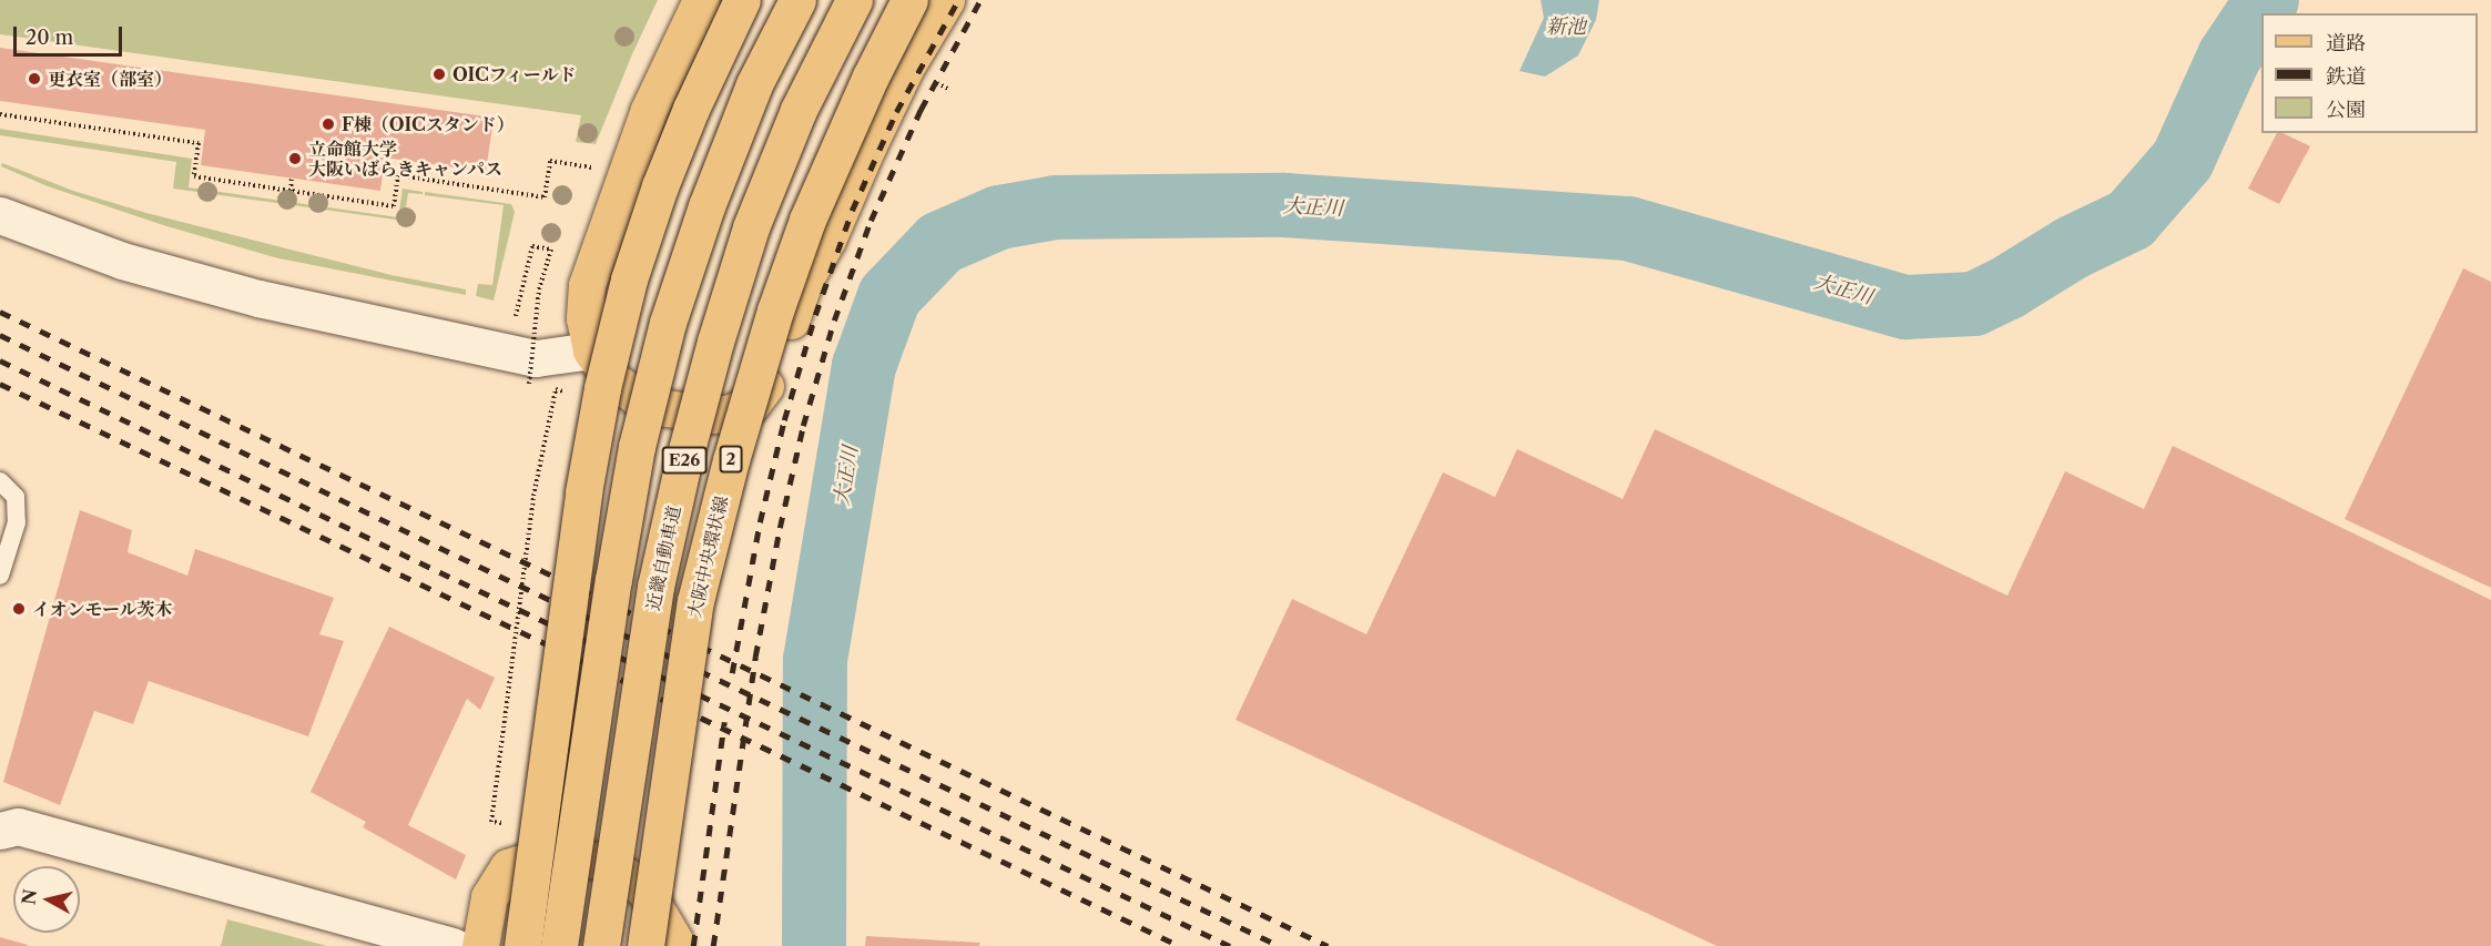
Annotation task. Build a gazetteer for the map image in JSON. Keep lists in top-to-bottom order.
{
  "streets": {
    "main road": [
      "2",
      "E26",
      "大阪中央環状線",
      "近畿自動車道"
    ]
  },
  "water": ["新池", "大正川"],
  "places": [
    "OICフィールド",
    "更衣室（部室）",
    "F棟（OICスタンド）",
    "立命館大学 大阪いばらきキャンパス",
    "イオンモール茨木"
  ],
  "legend": ["道路", "鉄道", "公園"],
  "scale_bar": "20 m",
  "north": "left"
}
